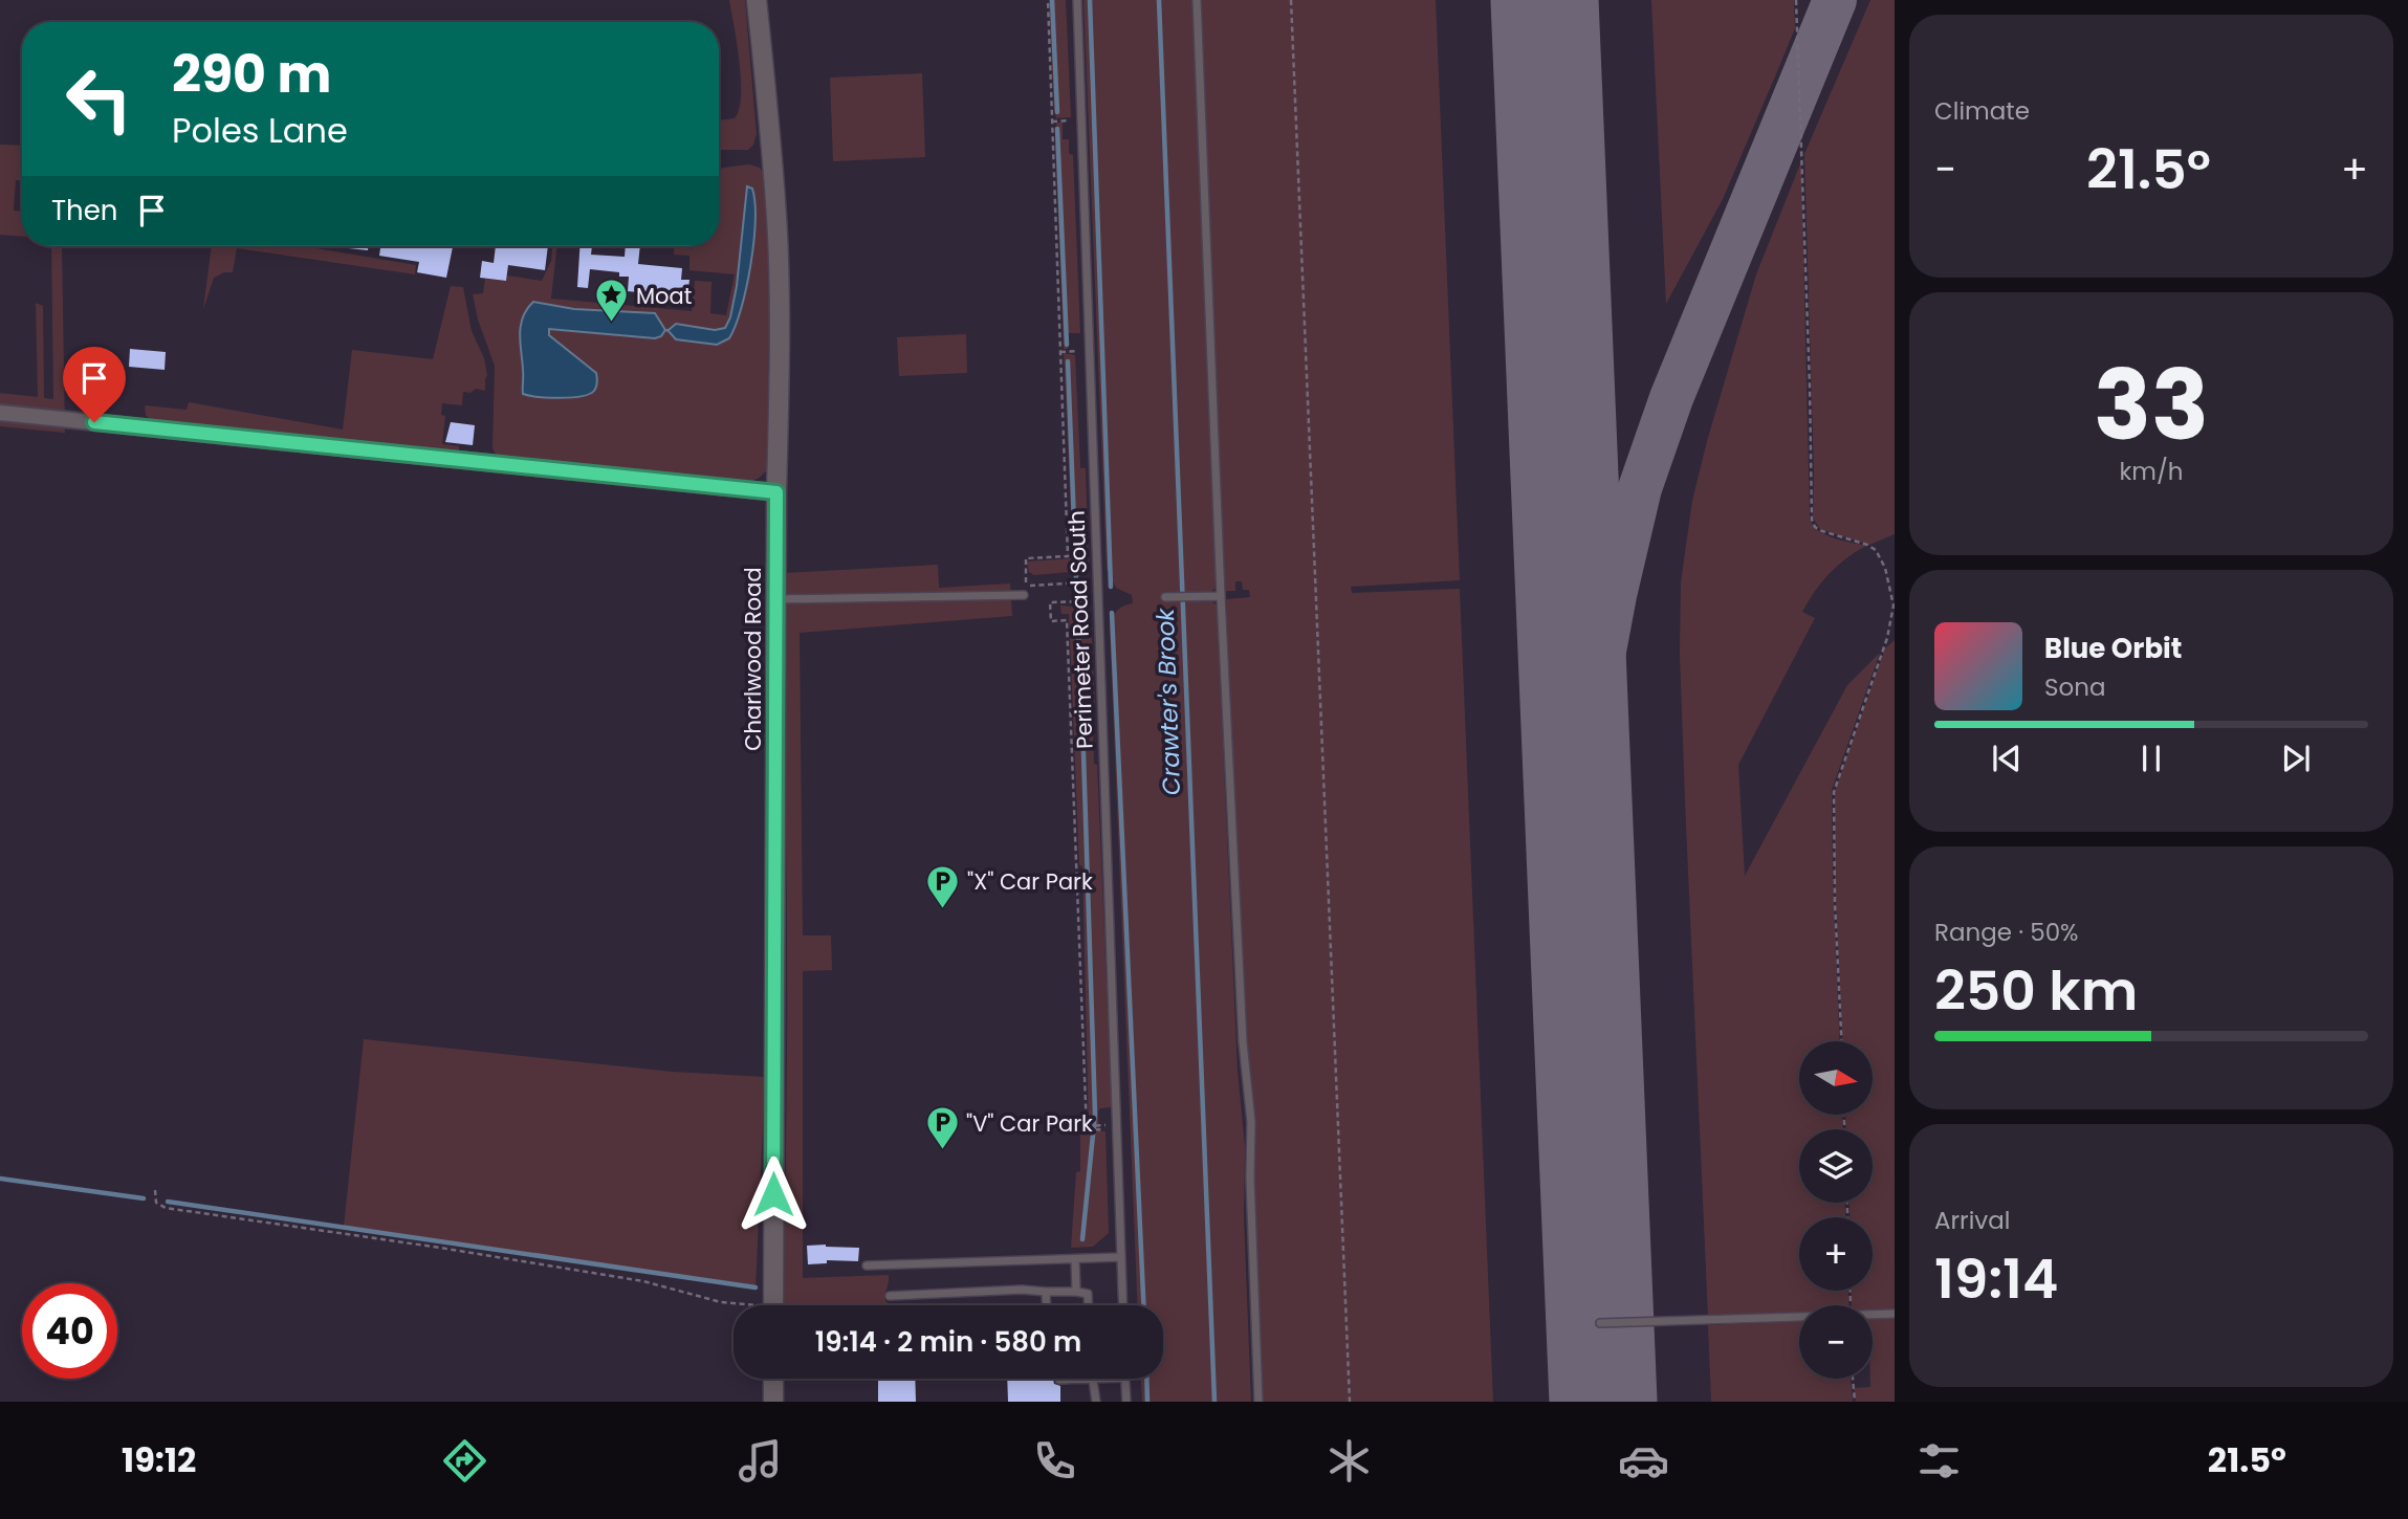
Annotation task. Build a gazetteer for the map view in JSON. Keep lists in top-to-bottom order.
{
  "streets": {
    "street": ["Charlwood Road"],
    "lane": ["Perimeter Road South"]
  },
  "water": ["Crawter's Brook"],
  "places": {
    "place": ["Moat"],
    "parking": ["\"X\" Car Park", "\"V\" Car Park"]
  },
  "north": "right",
  "page": {
    "tile": [
      "Climate",
      ["33", "km/h"],
      ["Range · 50%", "250 km"],
      ["Arrival", "19:14"]
    ],
    "turn": ["290 m", "Poles Lane"],
    "heat": ["−", "21.5°", "+"],
    "then": "Then",
    "song": ["Blue Orbit", "Sona"],
    "map_buttons": ["+", "−"],
    "limit": "40",
    "trip": "19:14 · 2 min · 580 m",
    "tabs": ["19:12", "21.5°"]
  }
}
